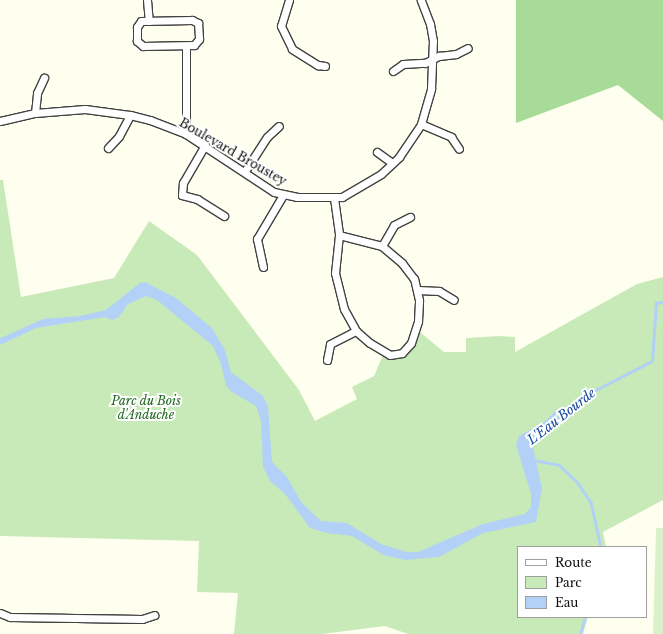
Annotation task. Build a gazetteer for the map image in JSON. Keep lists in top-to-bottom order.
{
  "streets": {
    "street": ["Boulevard Broustey"]
  },
  "water": ["L'Eau Bourde"],
  "parks": ["Parc du Bois d'Anduche"],
  "legend": ["Route", "Parc", "Eau"]
}
